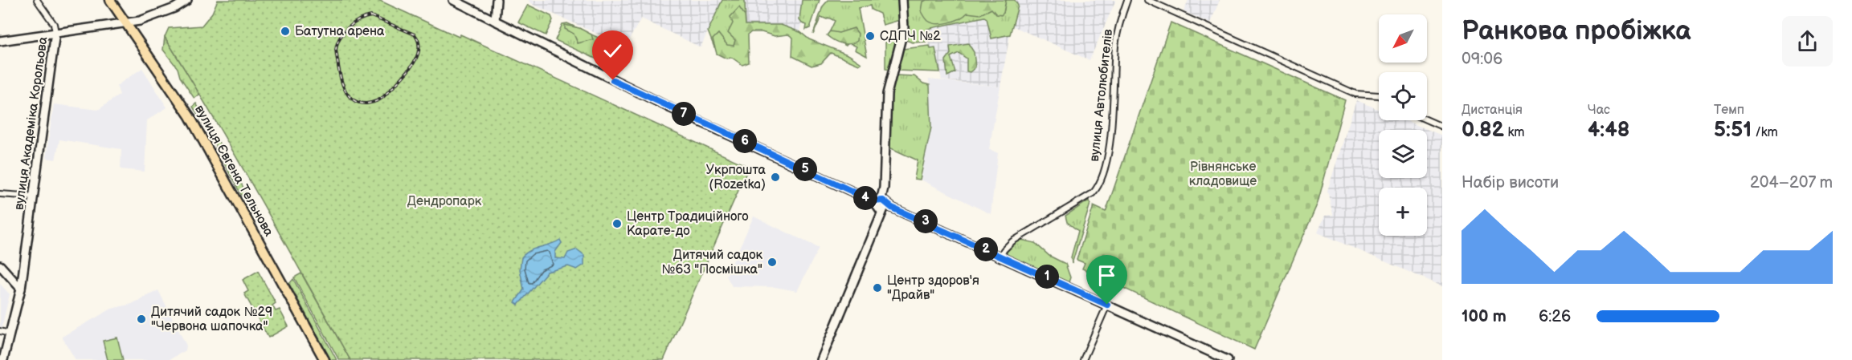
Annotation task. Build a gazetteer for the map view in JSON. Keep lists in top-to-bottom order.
{
  "streets": {
    "main road": ["вулиця Академіка Корольова", "вулиця Євгена Тельнова"],
    "street": ["вулиця Автолюбителів"]
  },
  "parks": ["Рівнянське кладовище", "Дендропарк"],
  "places": [
    "Батутна арена",
    "СДПЧ №2",
    "Укрпошта (Rozetka)",
    "Центр Традиційного Карате-до",
    "Дитячий садок №63 \"Посмішка\"",
    "Центр здоров'я \"Драйв\"",
    "Дитячий садок №29 \"Червона шапочка\""
  ],
  "north": "bottom left",
  "page": {
    "heading": ["Ранкова пробіжка", "09:06"],
    "map_buttons": "+",
    "stats": [
      ["Дистанція", "0.82 km"],
      ["Час", "4:48"],
      ["Темп", "5:51 /km"]
    ],
    "pins": [
      "7",
      "6",
      "5",
      "4",
      "3",
      "2",
      "1"
    ],
    "chart": ["Набір висоти", "204–207 m"],
    "list": [
      {
        "name": "100 m",
        "note": "6:26"
      }
    ]
  }
}
